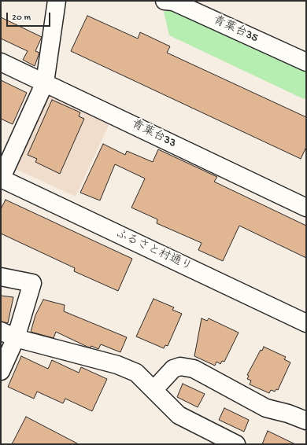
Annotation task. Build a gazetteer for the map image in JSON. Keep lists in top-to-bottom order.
{
  "streets": {
    "street": ["青葉台35", "青葉台33", "ふるさと村通り"]
  },
  "scale_bar": "20 m"
}
